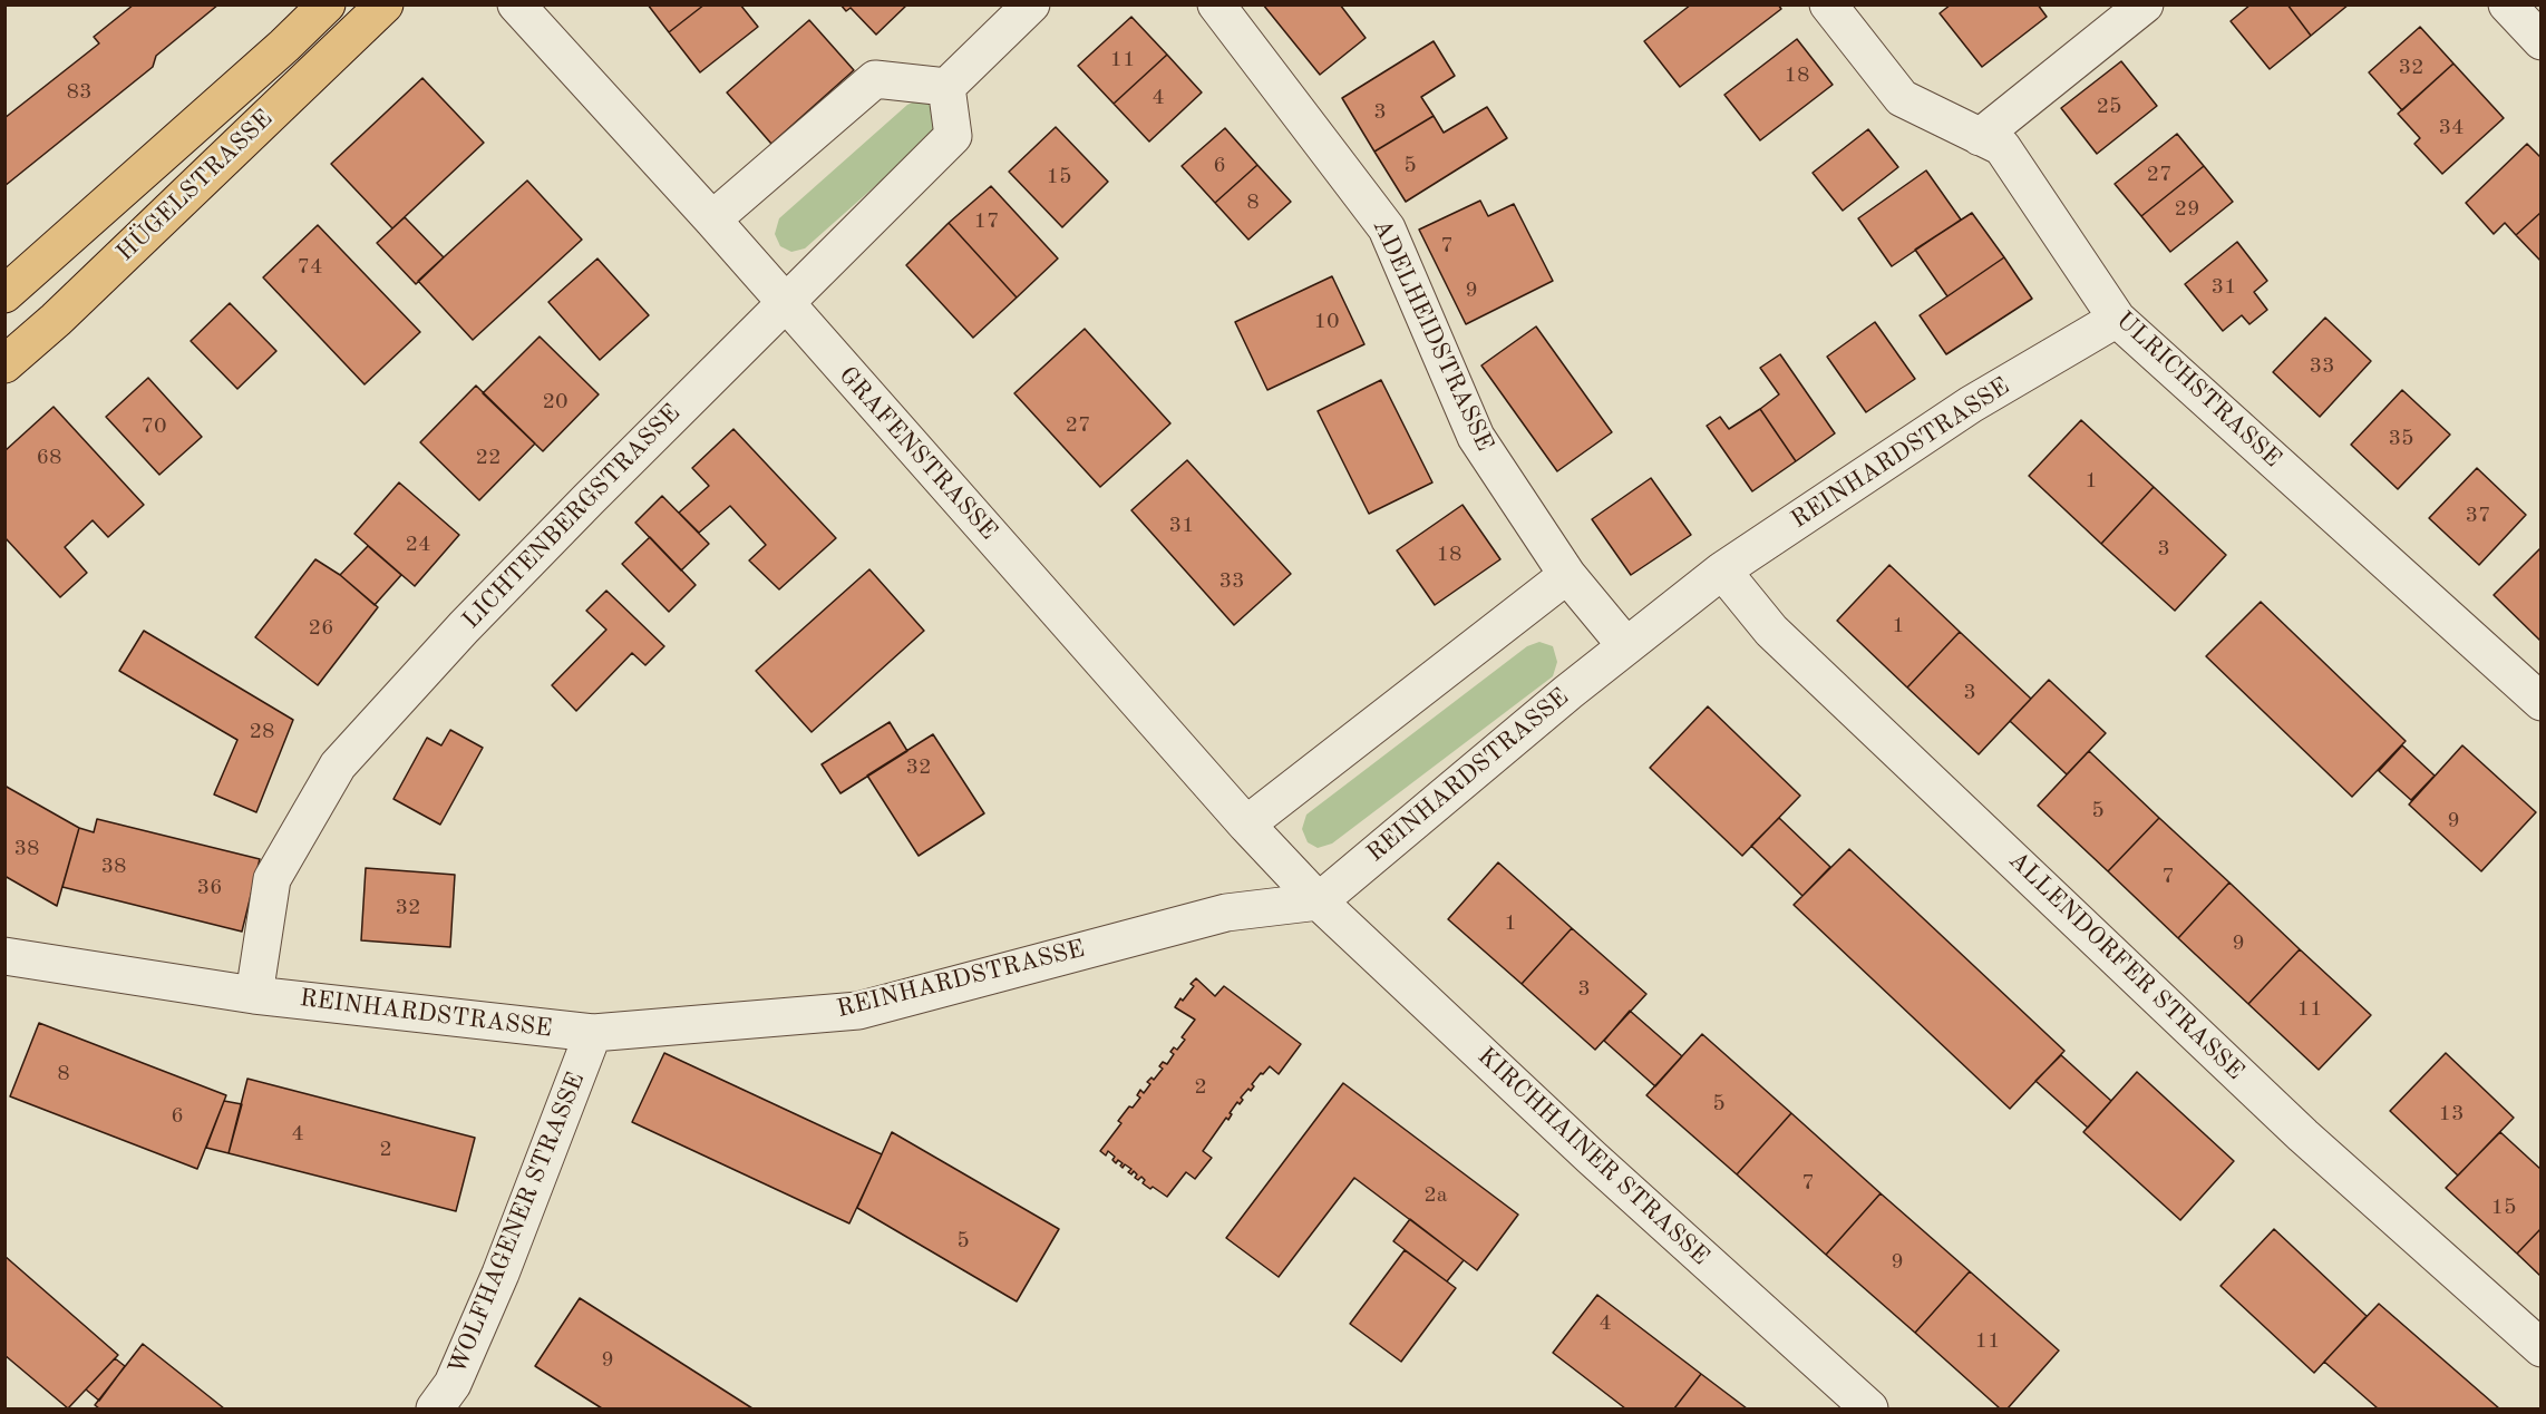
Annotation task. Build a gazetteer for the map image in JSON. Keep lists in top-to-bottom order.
{
  "streets": {
    "main road": ["HÜGELSTRASSE"],
    "street": [
      "ADELHEIDSTRASSE",
      "ULRICHSTRASSE",
      "GRAFENSTRASSE",
      "REINHARDSTRASSE",
      "LICHTENBERGSTRASSE",
      "ALLENDORFER STRASSE",
      "KIRCHHAINER STRASSE",
      "WOLFHAGENER STRASSE"
    ]
  },
  "crossings": [
    ["ULRICHSTRASSE", "REINHARDSTRASSE"],
    ["GRAFENSTRASSE", "REINHARDSTRASSE"],
    ["GRAFENSTRASSE", "LICHTENBERGSTRASSE"],
    ["GRAFENSTRASSE", "KIRCHHAINER STRASSE"],
    ["REINHARDSTRASSE", "LICHTENBERGSTRASSE"],
    ["REINHARDSTRASSE", "ALLENDORFER STRASSE"],
    ["REINHARDSTRASSE", "KIRCHHAINER STRASSE"],
    ["REINHARDSTRASSE", "WOLFHAGENER STRASSE"]
  ],
  "house_numbers": [
    "11",
    "32",
    "18",
    "83",
    "4",
    "25",
    "3",
    "34",
    "6",
    "5",
    "27",
    "15",
    "8",
    "29",
    "17",
    "7",
    "74",
    "31",
    "9",
    "10",
    "33",
    "20",
    "27",
    "70",
    "35",
    "68",
    "22",
    "1",
    "37",
    "31",
    "24",
    "3",
    "18",
    "33",
    "1",
    "26",
    "3",
    "28",
    "32",
    "5",
    "9",
    "38",
    "38",
    "7",
    "36",
    "32",
    "1",
    "9",
    "3",
    "11",
    "8",
    "2",
    "5",
    "13",
    "6",
    "4",
    "2",
    "7",
    "2a",
    "15",
    "5",
    "9",
    "4",
    "11",
    "9"
  ]
}
